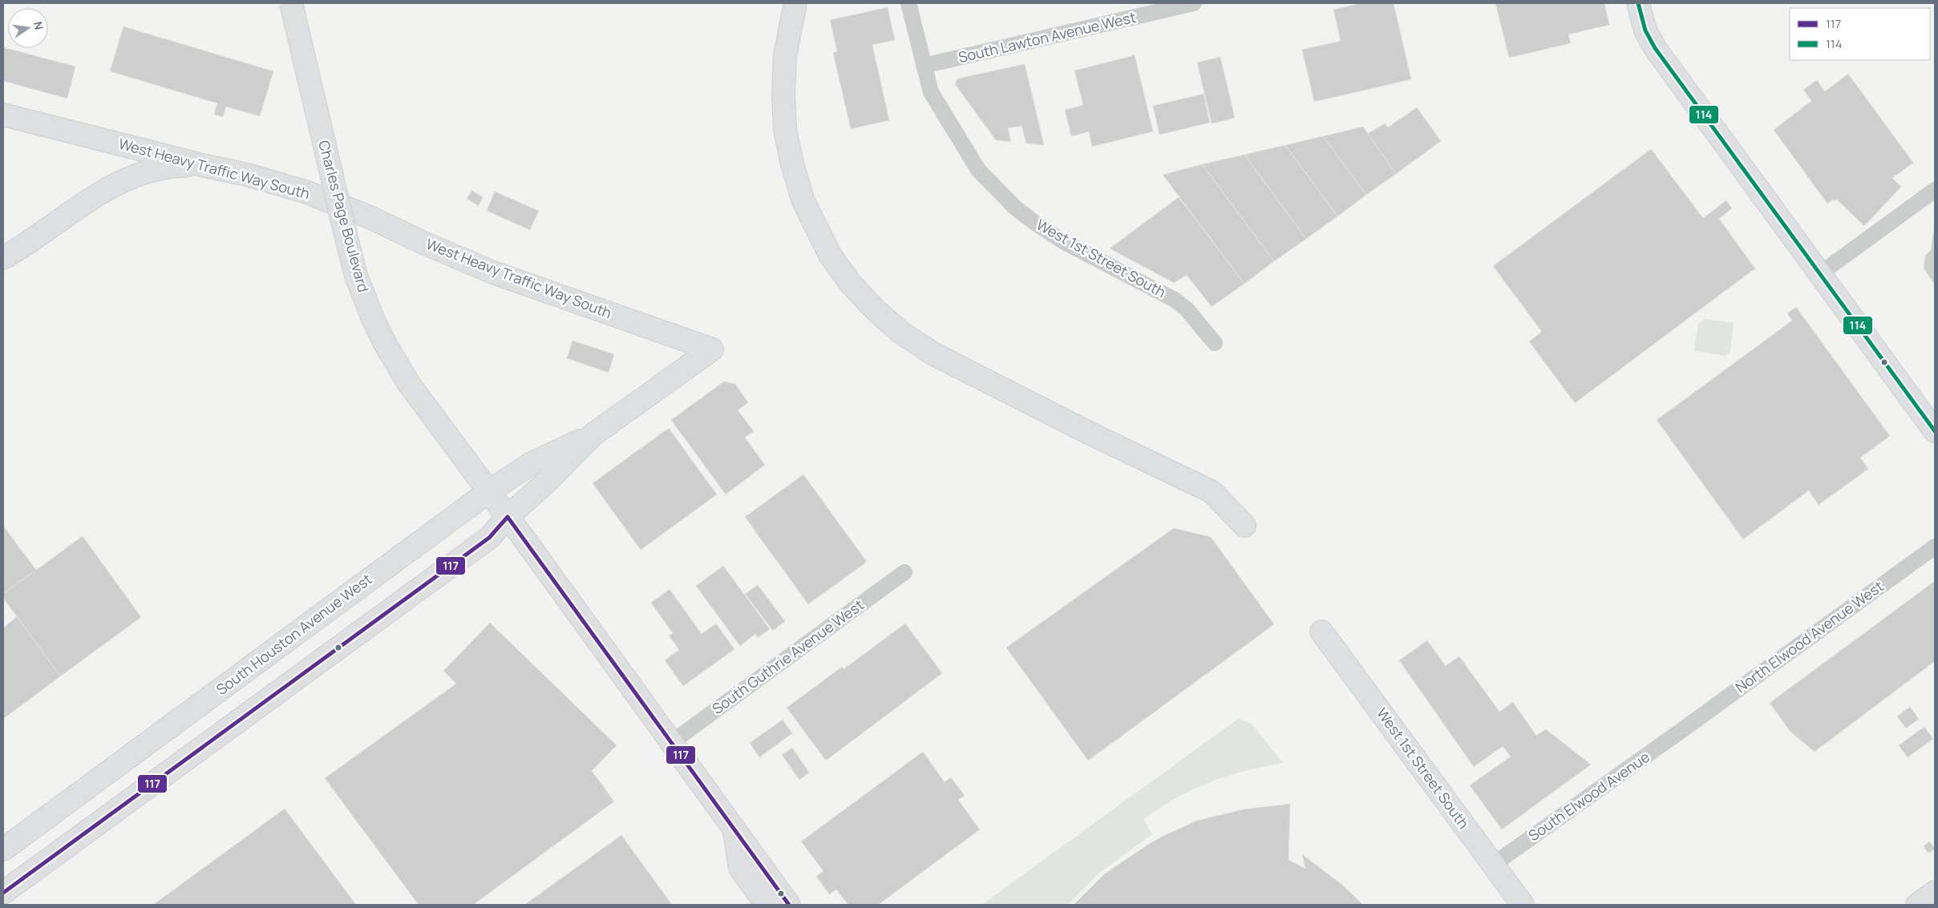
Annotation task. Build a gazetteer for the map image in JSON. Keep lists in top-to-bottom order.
{
  "streets": {
    "main road": [
      "West Heavy Traffic Way South",
      "Charles Page Boulevard",
      "West 1st Street South",
      "South Houston Avenue West"
    ],
    "street": [
      "South Lawton Avenue West",
      "North Elwood Avenue West",
      "South Guthrie Avenue West",
      "South Elwood Avenue"
    ]
  },
  "crossings": [
    ["South Lawton Avenue West", "West 1st Street South"],
    ["West Heavy Traffic Way South", "South Houston Avenue West"],
    ["Charles Page Boulevard", "South Houston Avenue West"],
    ["Charles Page Boulevard", "South Guthrie Avenue West"],
    ["West 1st Street South", "South Elwood Avenue"],
    ["North Elwood Avenue West", "South Elwood Avenue"]
  ],
  "lines": ["transit line 114", "transit line 117"],
  "legend": ["117", "114"],
  "north": "right"
}
